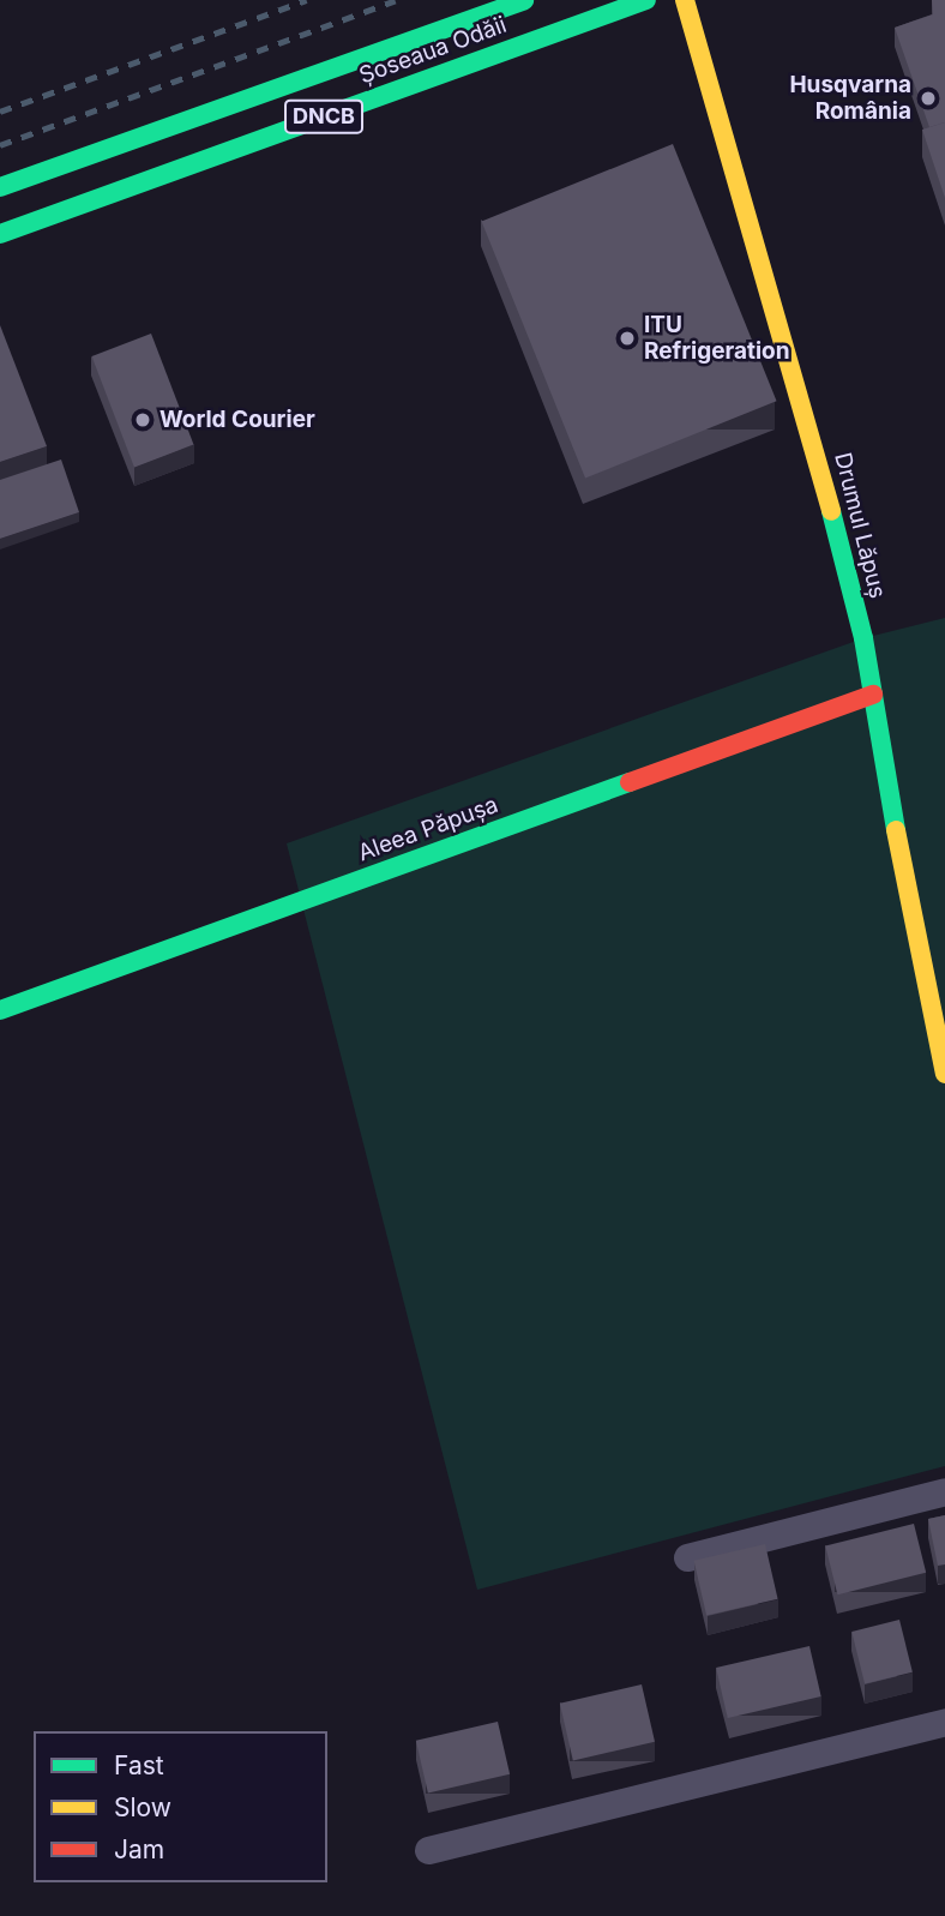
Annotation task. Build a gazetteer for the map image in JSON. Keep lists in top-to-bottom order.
{
  "streets": {
    "street": [
      "Șoseaua Odăii",
      "DNCB",
      "Drumul Lăpuș",
      "Aleea Păpușa"
    ]
  },
  "crossings": [
    ["Drumul Lăpuș", "Aleea Păpușa"]
  ],
  "places": ["Husqvarna România", "ITU Refrigeration", "World Courier"],
  "legend": ["Fast", "Slow", "Jam"]
}
